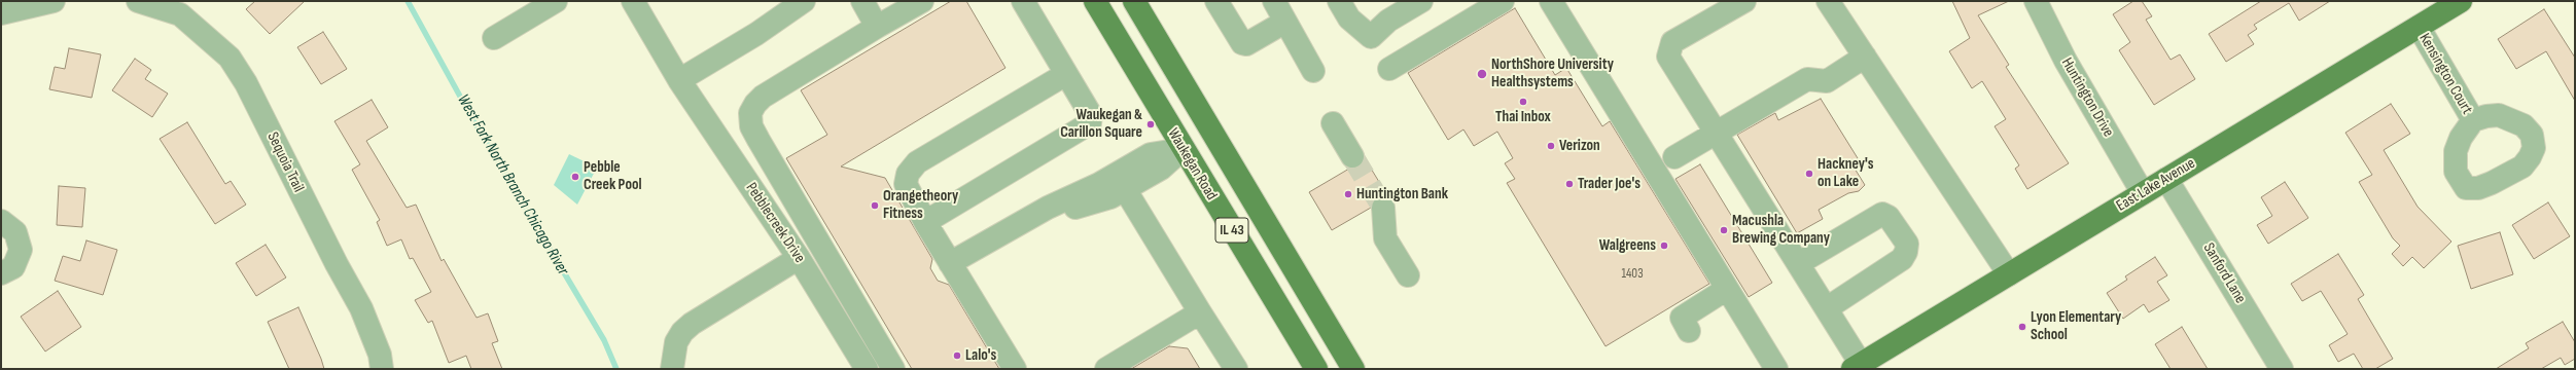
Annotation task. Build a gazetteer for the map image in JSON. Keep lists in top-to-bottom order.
{
  "streets": {
    "main road": ["Waukegan Road", "East Lake Avenue", "IL 43"],
    "street": [
      "Kensington Court",
      "Huntington Drive",
      "Sequoia Trail",
      "Pebblecreek Drive",
      "Sanford Lane"
    ]
  },
  "crossings": [
    ["Kensington Court", "East Lake Avenue"],
    ["Huntington Drive", "East Lake Avenue"],
    ["East Lake Avenue", "Sanford Lane"]
  ],
  "water": ["West Fork North Branch Chicago River"],
  "places": [
    "NorthShore University Healthsystems",
    "Thai Inbox",
    "Waukegan & Carillon Square",
    "Verizon",
    "Hackney's on Lake",
    "Pebble Creek Pool",
    "Trader Joe's",
    "Huntington Bank",
    "Orangetheory Fitness",
    "Macushla Brewing Company",
    "Walgreens",
    "Lyon Elementary School",
    "Lalo's"
  ],
  "house_numbers": ["1403"]
}
